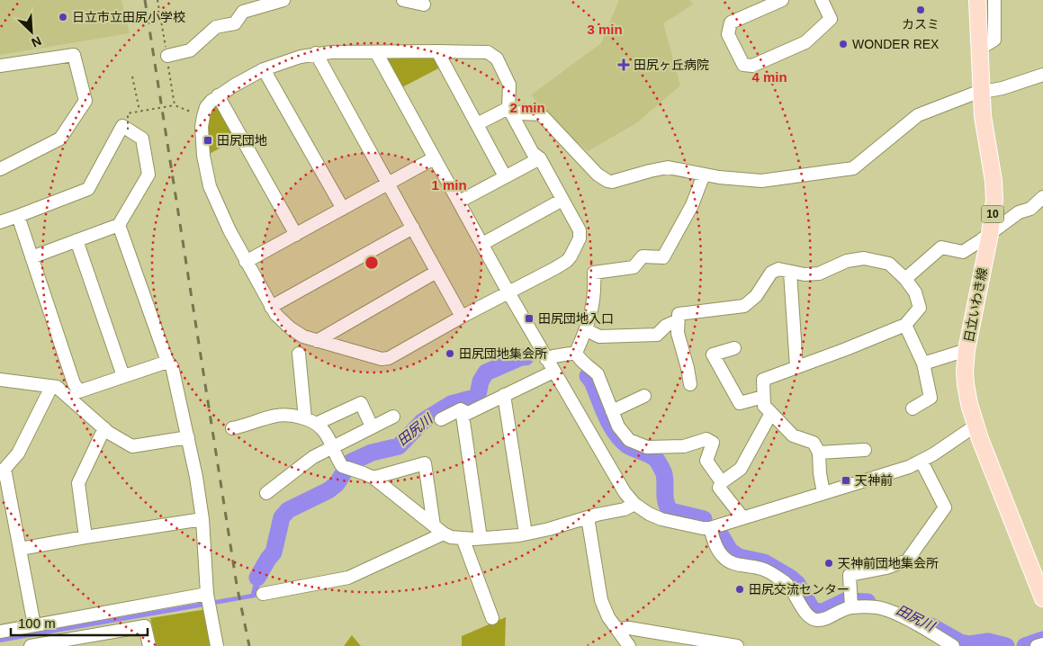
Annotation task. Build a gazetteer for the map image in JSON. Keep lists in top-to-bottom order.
{
  "streets": {
    "main road": ["10", "日立いわき線"]
  },
  "water": ["田尻川"],
  "places": {
    "other": [
      "カスミ",
      "日立市立田尻小学校",
      "WONDER REX",
      "田尻団地集会所",
      "天神前団地集会所",
      "田尻交流センター"
    ],
    "health": ["田尻ヶ丘病院"],
    "transit": ["田尻団地", "田尻団地入口", "天神前"]
  },
  "scale_bar": "100 m",
  "north": "bottom right",
  "rings": [
    "3 min",
    "4 min",
    "2 min",
    "1 min"
  ]
}
